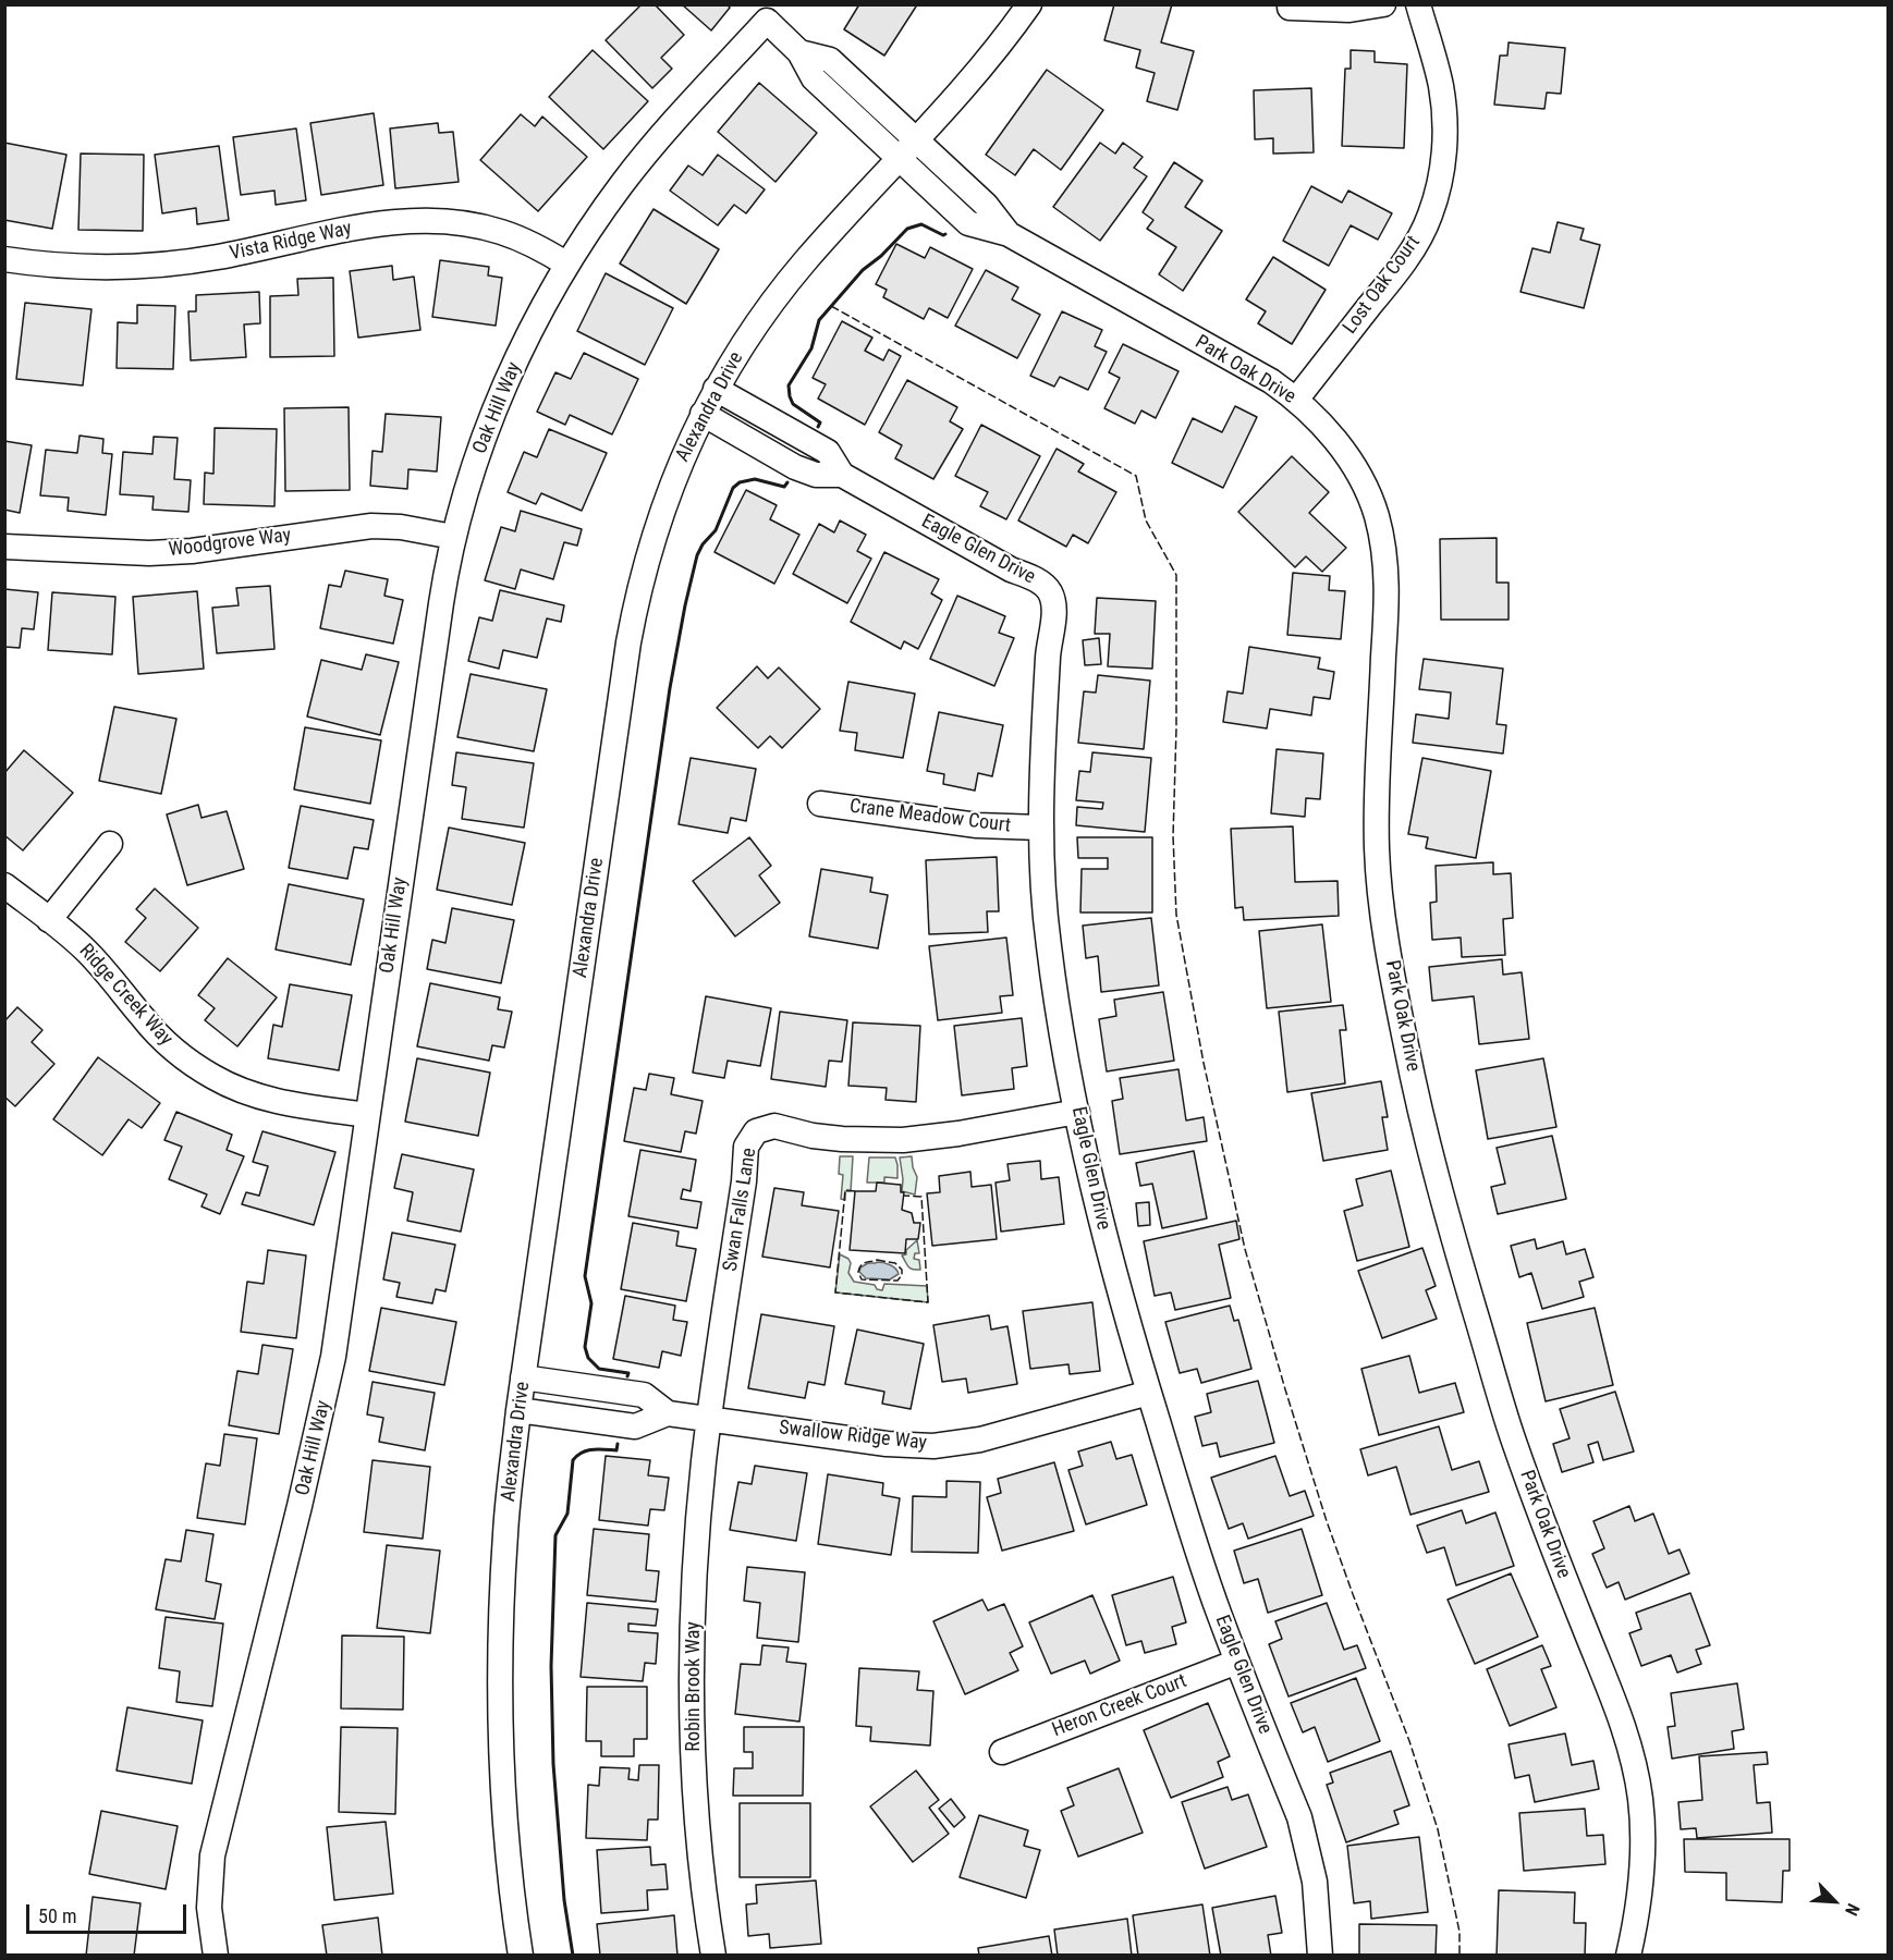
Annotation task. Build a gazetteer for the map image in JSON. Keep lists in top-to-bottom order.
{
  "streets": {
    "street": [
      "Vista Ridge Way",
      "Lost Oak Court",
      "Park Oak Drive",
      "Alexandra Drive",
      "Oak Hill Way",
      "Woodgrove Way",
      "Eagle Glen Drive",
      "Crane Meadow Court",
      "Ridge Creek Way",
      "Swan Falls Lane",
      "Swallow Ridge Way",
      "Robin Brook Way",
      "Heron Creek Court"
    ]
  },
  "crossings": [
    ["Vista Ridge Way", "Oak Hill Way"],
    ["Lost Oak Court", "Park Oak Drive"],
    ["Park Oak Drive", "Alexandra Drive"],
    ["Park Oak Drive", "Oak Hill Way"],
    ["Alexandra Drive", "Oak Hill Way"],
    ["Alexandra Drive", "Eagle Glen Drive"],
    ["Alexandra Drive", "Swallow Ridge Way"],
    ["Oak Hill Way", "Woodgrove Way"],
    ["Oak Hill Way", "Ridge Creek Way"],
    ["Eagle Glen Drive", "Crane Meadow Court"],
    ["Eagle Glen Drive", "Swan Falls Lane"],
    ["Eagle Glen Drive", "Swallow Ridge Way"],
    ["Eagle Glen Drive", "Heron Creek Court"],
    ["Swan Falls Lane", "Swallow Ridge Way"],
    ["Swan Falls Lane", "Robin Brook Way"],
    ["Swallow Ridge Way", "Robin Brook Way"]
  ],
  "scale_bar": "50 m",
  "north": "bottom right"
}
